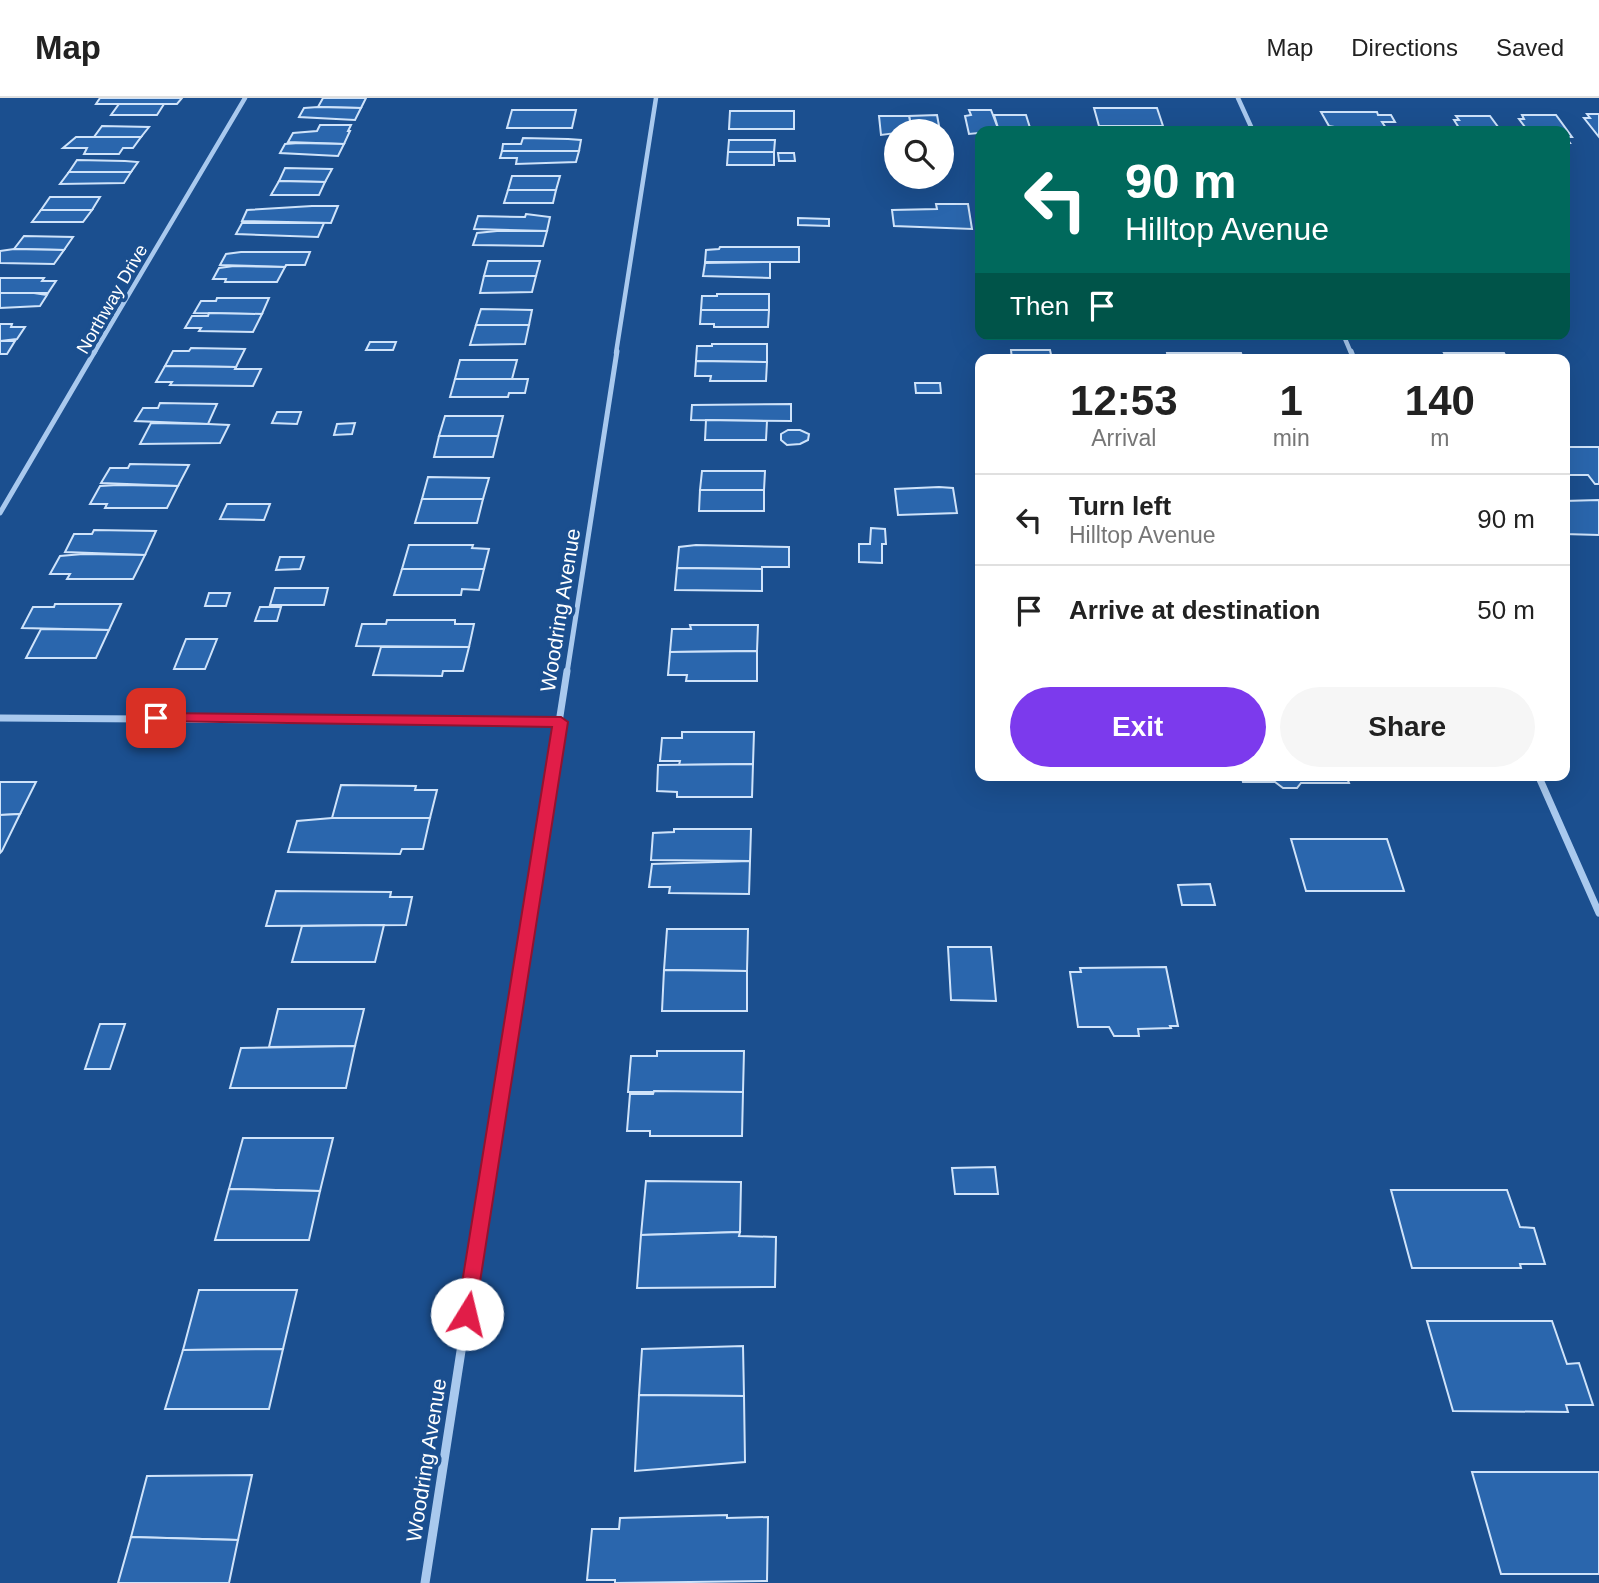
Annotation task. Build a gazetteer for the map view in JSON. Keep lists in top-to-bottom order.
{
  "streets": {
    "street": ["Northway Drive", "Woodring Avenue"]
  },
  "page": {
    "header": "Map",
    "nav": ["Map", "Directions", "Saved"],
    "turn": ["90 m", "Hilltop Avenue"],
    "then": "Then",
    "eta": [
      "12:53",
      "Arrival",
      "1",
      "min",
      "140",
      "m"
    ],
    "list": [
      {
        "name": "Turn left",
        "note": "Hilltop Avenue",
        "value": "90 m"
      },
      {
        "name": "Arrive at destination",
        "value": "50 m"
      }
    ],
    "buttons": ["Exit", "Share"]
  }
}
